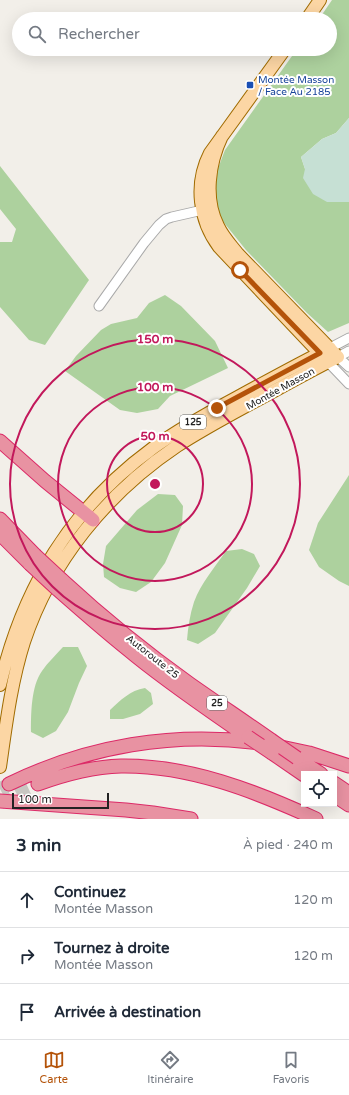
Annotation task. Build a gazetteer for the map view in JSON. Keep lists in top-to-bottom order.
{
  "streets": {
    "highway": ["Autoroute 25", "25"],
    "main road": ["Montée Masson", "125"]
  },
  "places": {
    "transit": ["Montée Masson / Face Au 2185"]
  },
  "scale_bar": "100 m",
  "page": {
    "search": "Rechercher",
    "scale": "100 m",
    "heading": ["3 min", "À pied · 240 m"],
    "list": [
      ["Continuez", "Montée Masson", "120 m"],
      ["Tournez à droite", "Montée Masson", "120 m"],
      "Arrivée à destination"
    ],
    "nav": ["Carte", "Itinéraire", "Favoris"]
  },
  "rings": ["150 m", "100 m", "50 m"]
}
